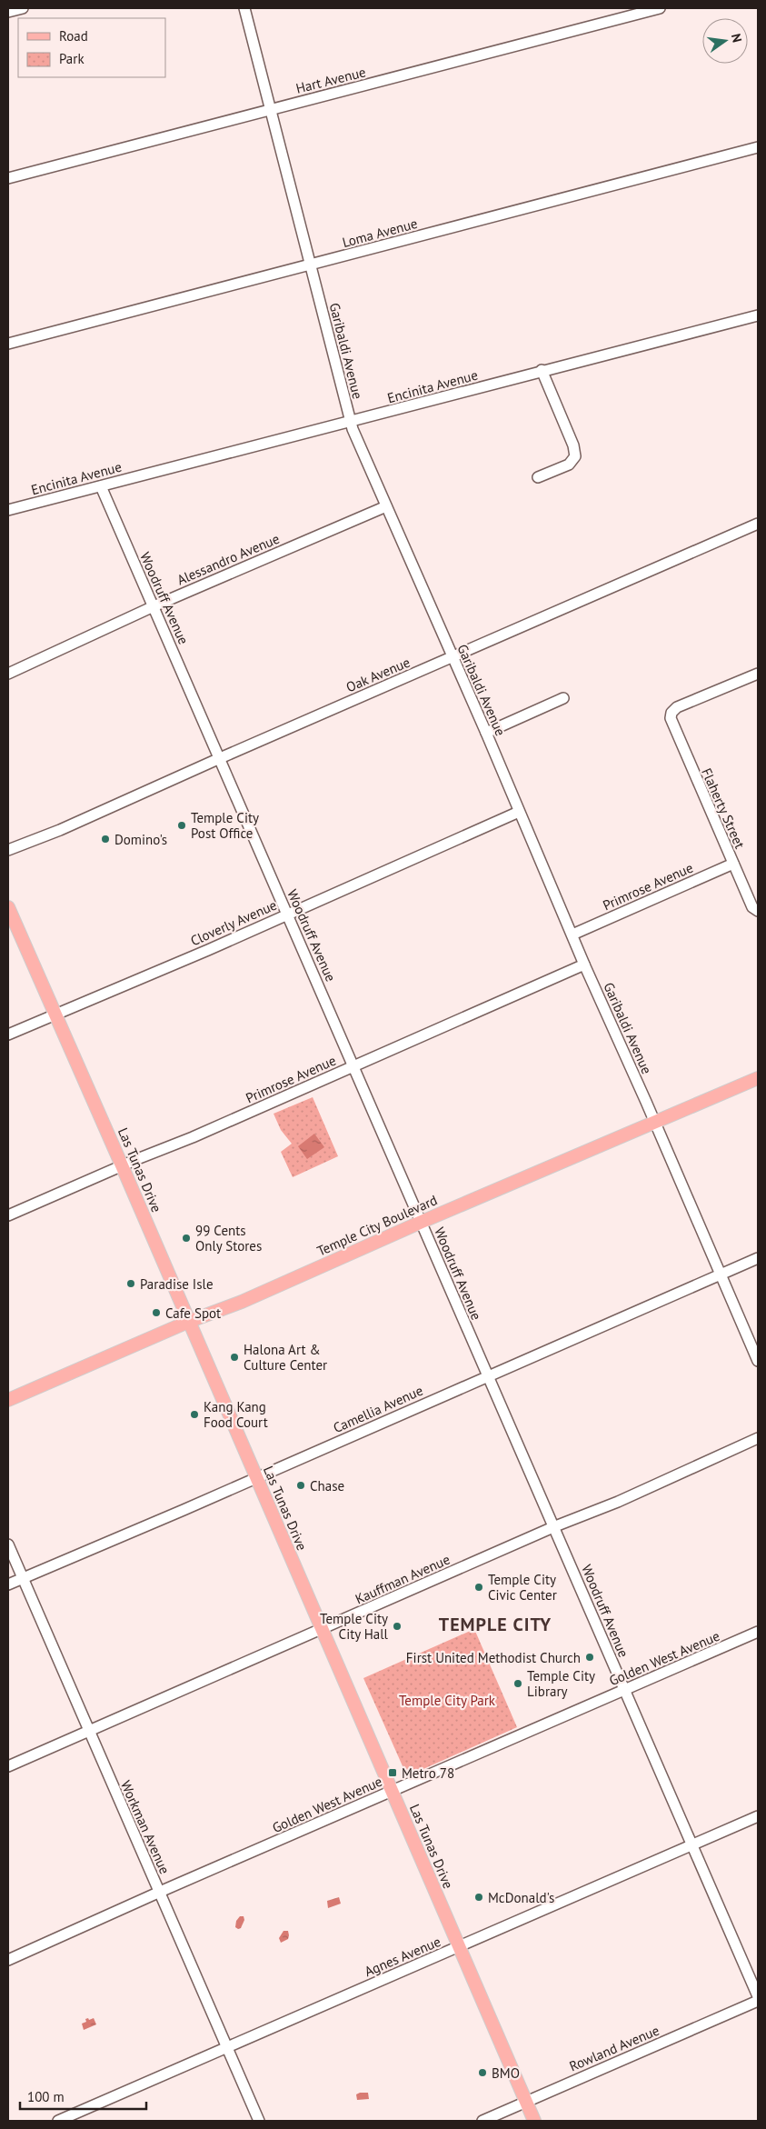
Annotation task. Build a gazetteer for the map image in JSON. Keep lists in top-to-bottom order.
{
  "streets": {
    "main road": ["Las Tunas Drive", "Temple City Boulevard"],
    "street": [
      "Hart Avenue",
      "Loma Avenue",
      "Garibaldi Avenue",
      "Encinita Avenue",
      "Alessandro Avenue",
      "Woodruff Avenue",
      "Oak Avenue",
      "Flaherty Street",
      "Primrose Avenue",
      "Cloverly Avenue",
      "Camellia Avenue",
      "Kauffman Avenue",
      "Golden West Avenue",
      "Workman Avenue",
      "Agnes Avenue",
      "Rowland Avenue"
    ]
  },
  "crossings": [
    ["Hart Avenue", "Garibaldi Avenue"],
    ["Loma Avenue", "Garibaldi Avenue"],
    ["Garibaldi Avenue", "Encinita Avenue"],
    ["Garibaldi Avenue", "Alessandro Avenue"],
    ["Garibaldi Avenue", "Oak Avenue"],
    ["Garibaldi Avenue", "Primrose Avenue"],
    ["Garibaldi Avenue", "Cloverly Avenue"],
    ["Garibaldi Avenue", "Temple City Boulevard"],
    ["Garibaldi Avenue", "Camellia Avenue"],
    ["Encinita Avenue", "Woodruff Avenue"],
    ["Alessandro Avenue", "Woodruff Avenue"],
    ["Woodruff Avenue", "Oak Avenue"],
    ["Woodruff Avenue", "Primrose Avenue"],
    ["Woodruff Avenue", "Cloverly Avenue"],
    ["Woodruff Avenue", "Temple City Boulevard"],
    ["Woodruff Avenue", "Camellia Avenue"],
    ["Woodruff Avenue", "Kauffman Avenue"],
    ["Woodruff Avenue", "Golden West Avenue"],
    ["Woodruff Avenue", "Agnes Avenue"],
    ["Flaherty Street", "Primrose Avenue"],
    ["Primrose Avenue", "Las Tunas Drive"],
    ["Cloverly Avenue", "Las Tunas Drive"],
    ["Las Tunas Drive", "Temple City Boulevard"],
    ["Las Tunas Drive", "Camellia Avenue"],
    ["Las Tunas Drive", "Kauffman Avenue"],
    ["Las Tunas Drive", "Golden West Avenue"],
    ["Las Tunas Drive", "Agnes Avenue"],
    ["Las Tunas Drive", "Rowland Avenue"],
    ["Camellia Avenue", "Workman Avenue"],
    ["Kauffman Avenue", "Workman Avenue"],
    ["Golden West Avenue", "Workman Avenue"],
    ["Workman Avenue", "Agnes Avenue"]
  ],
  "districts": ["TEMPLE CITY"],
  "parks": ["Temple City Park"],
  "places": {
    "other": [
      "Temple City Post Office",
      "Domino's",
      "99 Cents Only Stores",
      "Paradise Isle",
      "Cafe Spot",
      "Halona Art & Culture Center",
      "Kang Kang Food Court",
      "Chase",
      "Temple City Civic Center",
      "Temple City City Hall",
      "First United Methodist Church",
      "Temple City Library",
      "McDonald's",
      "BMO"
    ],
    "transit": ["Metro 78"]
  },
  "legend": ["Road", "Park"],
  "scale_bar": "100 m",
  "north": "right"
}
